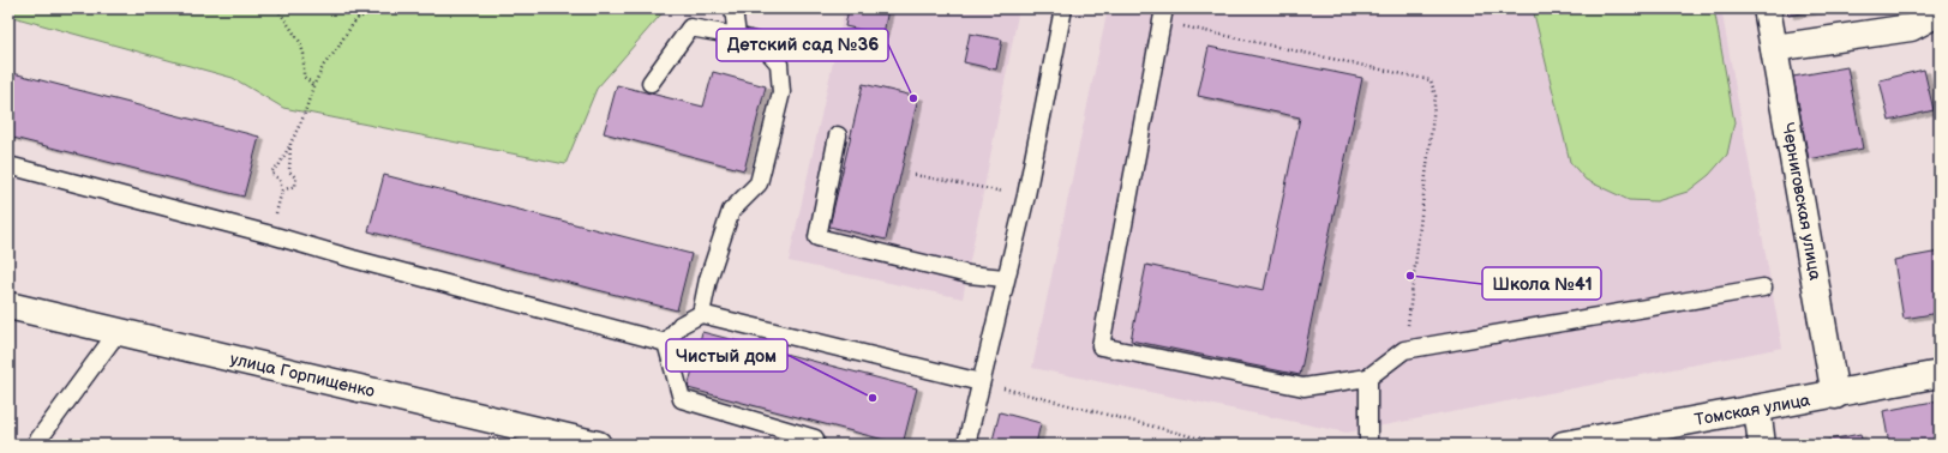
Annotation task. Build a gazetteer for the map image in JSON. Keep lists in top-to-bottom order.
{
  "streets": {
    "street": ["Черниговская улица", "улица Горпищенко", "Томская улица"]
  },
  "crossings": [
    ["Черниговская улица", "Томская улица"]
  ],
  "places": ["Детский сад №36", "Школа №41", "Чистый дом"]
}
